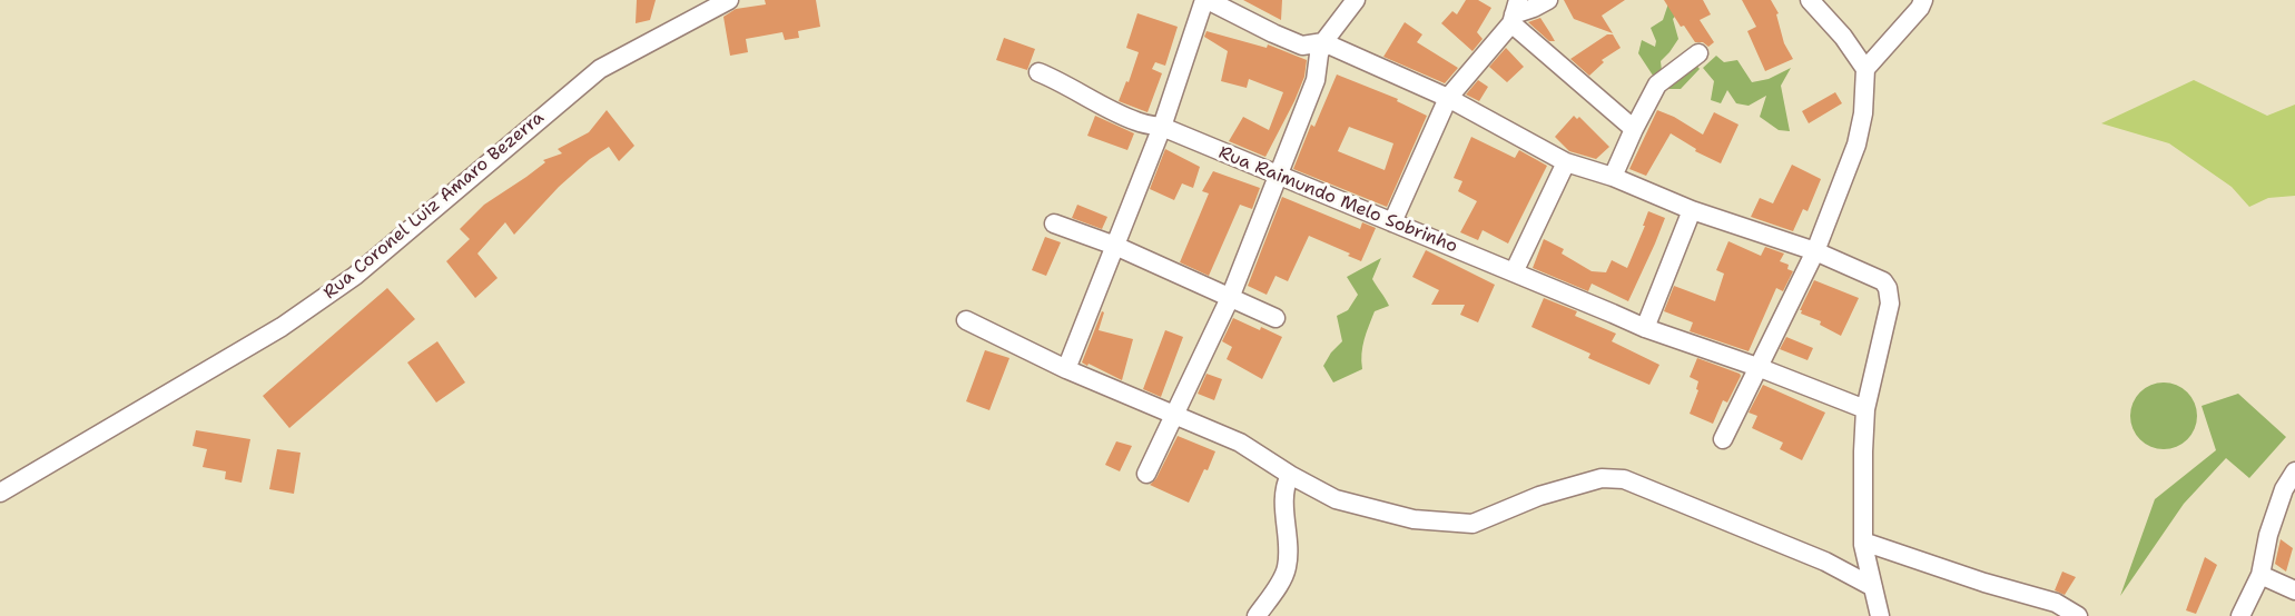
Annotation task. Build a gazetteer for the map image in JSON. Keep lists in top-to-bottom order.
{
  "streets": {
    "street": ["Rua Raimundo Melo Sobrinho", "Rua Coronel Luiz Amaro Bezerra"]
  }
}
